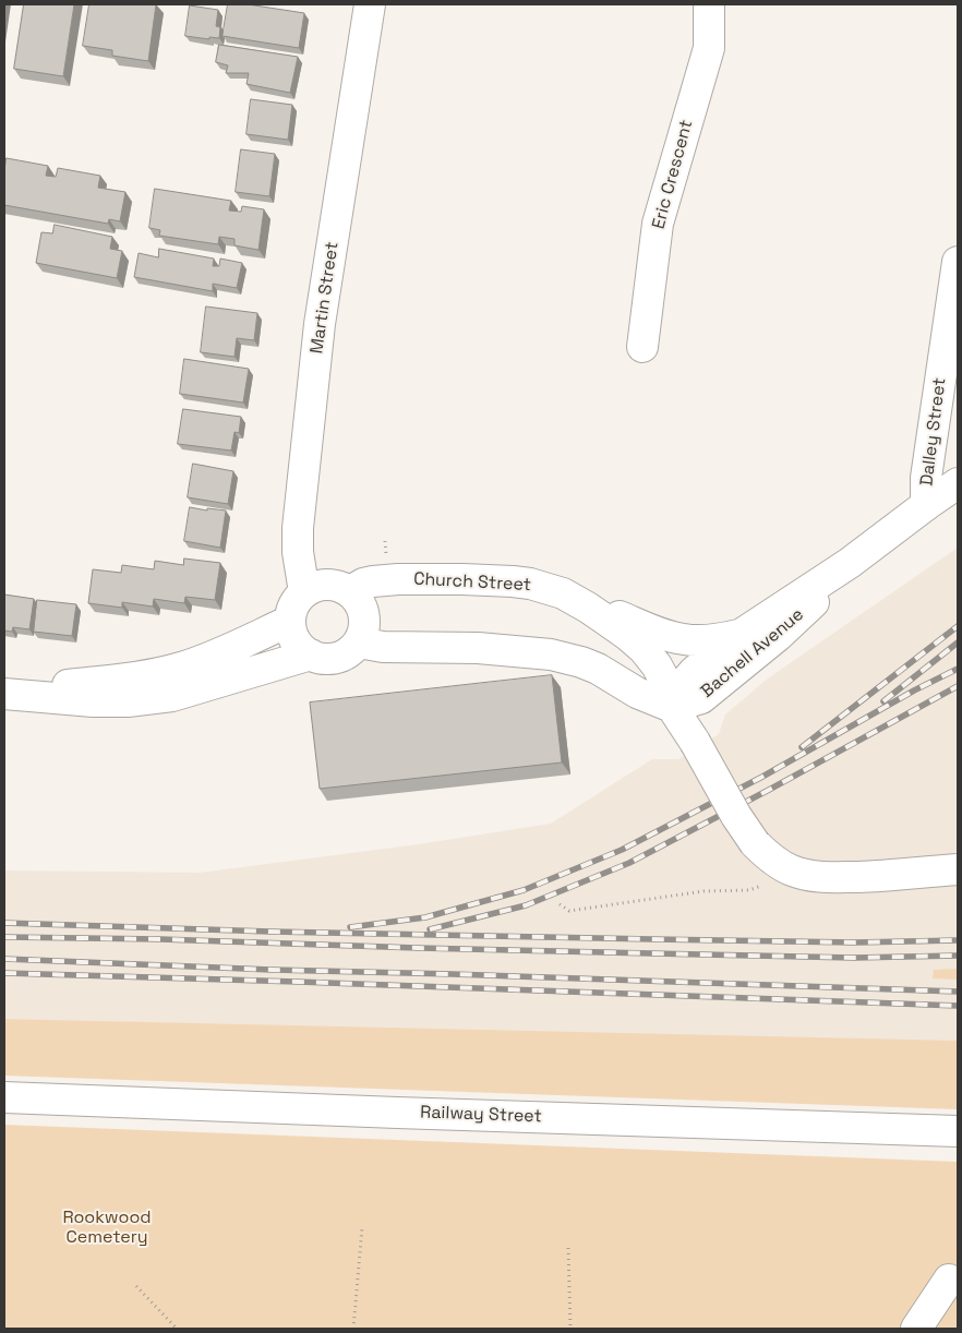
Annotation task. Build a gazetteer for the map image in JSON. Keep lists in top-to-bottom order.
{
  "streets": {
    "main road": [
      "Eric Crescent",
      "Martin Street",
      "Dalley Street",
      "Church Street",
      "Bachell Avenue",
      "Railway Street"
    ]
  },
  "crossings": [
    ["Martin Street", "Church Street"],
    ["Dalley Street", "Bachell Avenue"],
    ["Church Street", "Bachell Avenue"]
  ],
  "parks": ["Rookwood Cemetery"]
}
